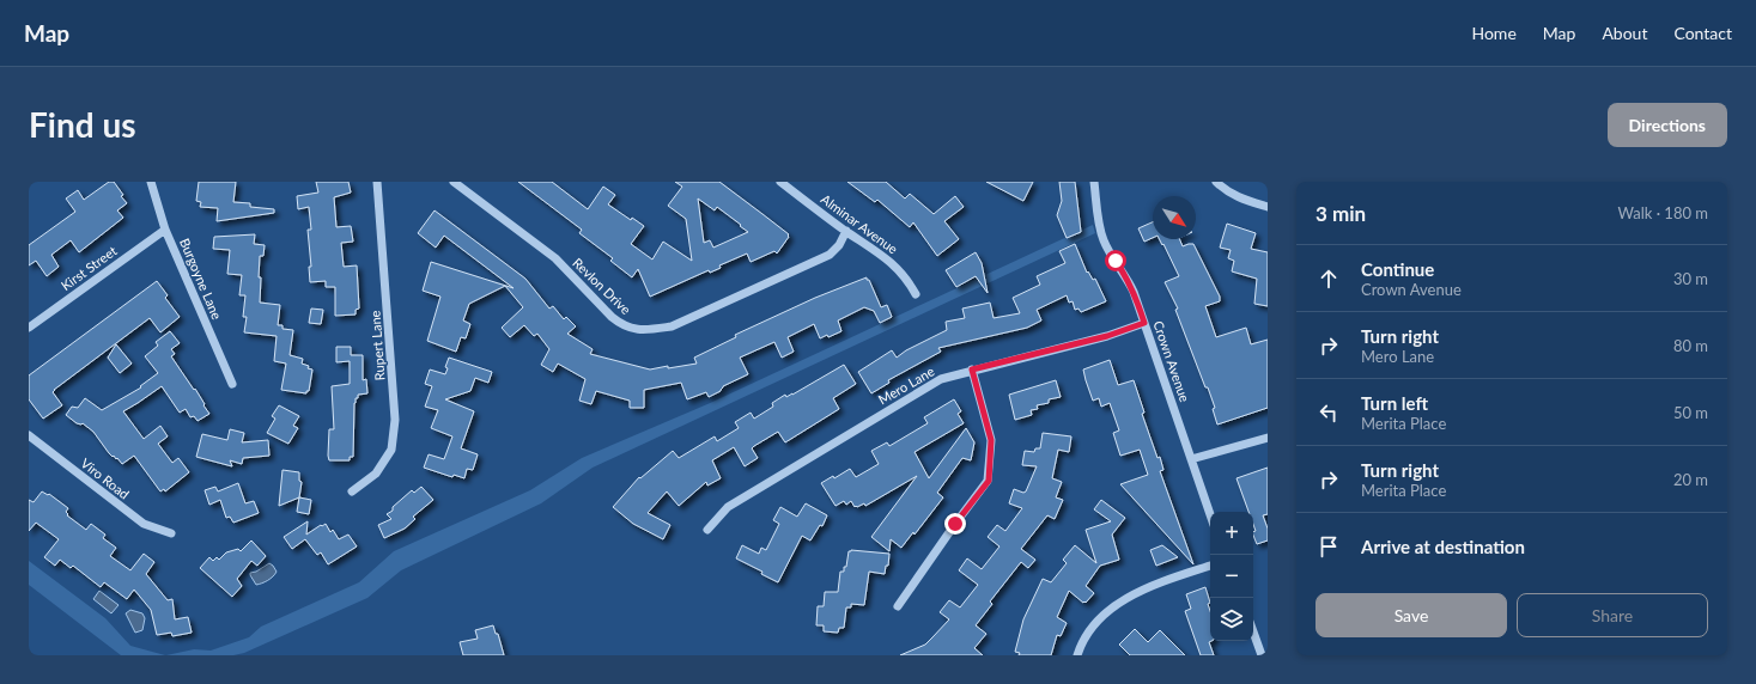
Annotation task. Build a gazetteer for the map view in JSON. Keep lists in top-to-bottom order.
{
  "streets": {
    "street": [
      "Alminar Avenue",
      "Kirst Street",
      "Burgoyne Lane",
      "Revlon Drive",
      "Rupert Lane",
      "Crown Avenue",
      "Mero Lane",
      "Viro Road"
    ]
  },
  "crossings": [
    ["Alminar Avenue", "Revlon Drive"],
    ["Kirst Street", "Burgoyne Lane"],
    ["Crown Avenue", "Mero Lane"]
  ],
  "north": "bottom right",
  "page": {
    "header": "Map",
    "nav": [
      "Home",
      "Map",
      "About",
      "Contact"
    ],
    "buttons": [
      "Directions",
      ["Save", "Share"]
    ],
    "title": "Find us",
    "heading": ["3 min", "Walk · 180 m"],
    "list": [
      ["Continue", "Crown Avenue", "30 m"],
      ["Turn right", "Mero Lane", "80 m"],
      ["Turn left", "Merita Place", "50 m"],
      ["Turn right", "Merita Place", "20 m"],
      "Arrive at destination"
    ],
    "map_buttons": ["+", "−"]
  }
}
